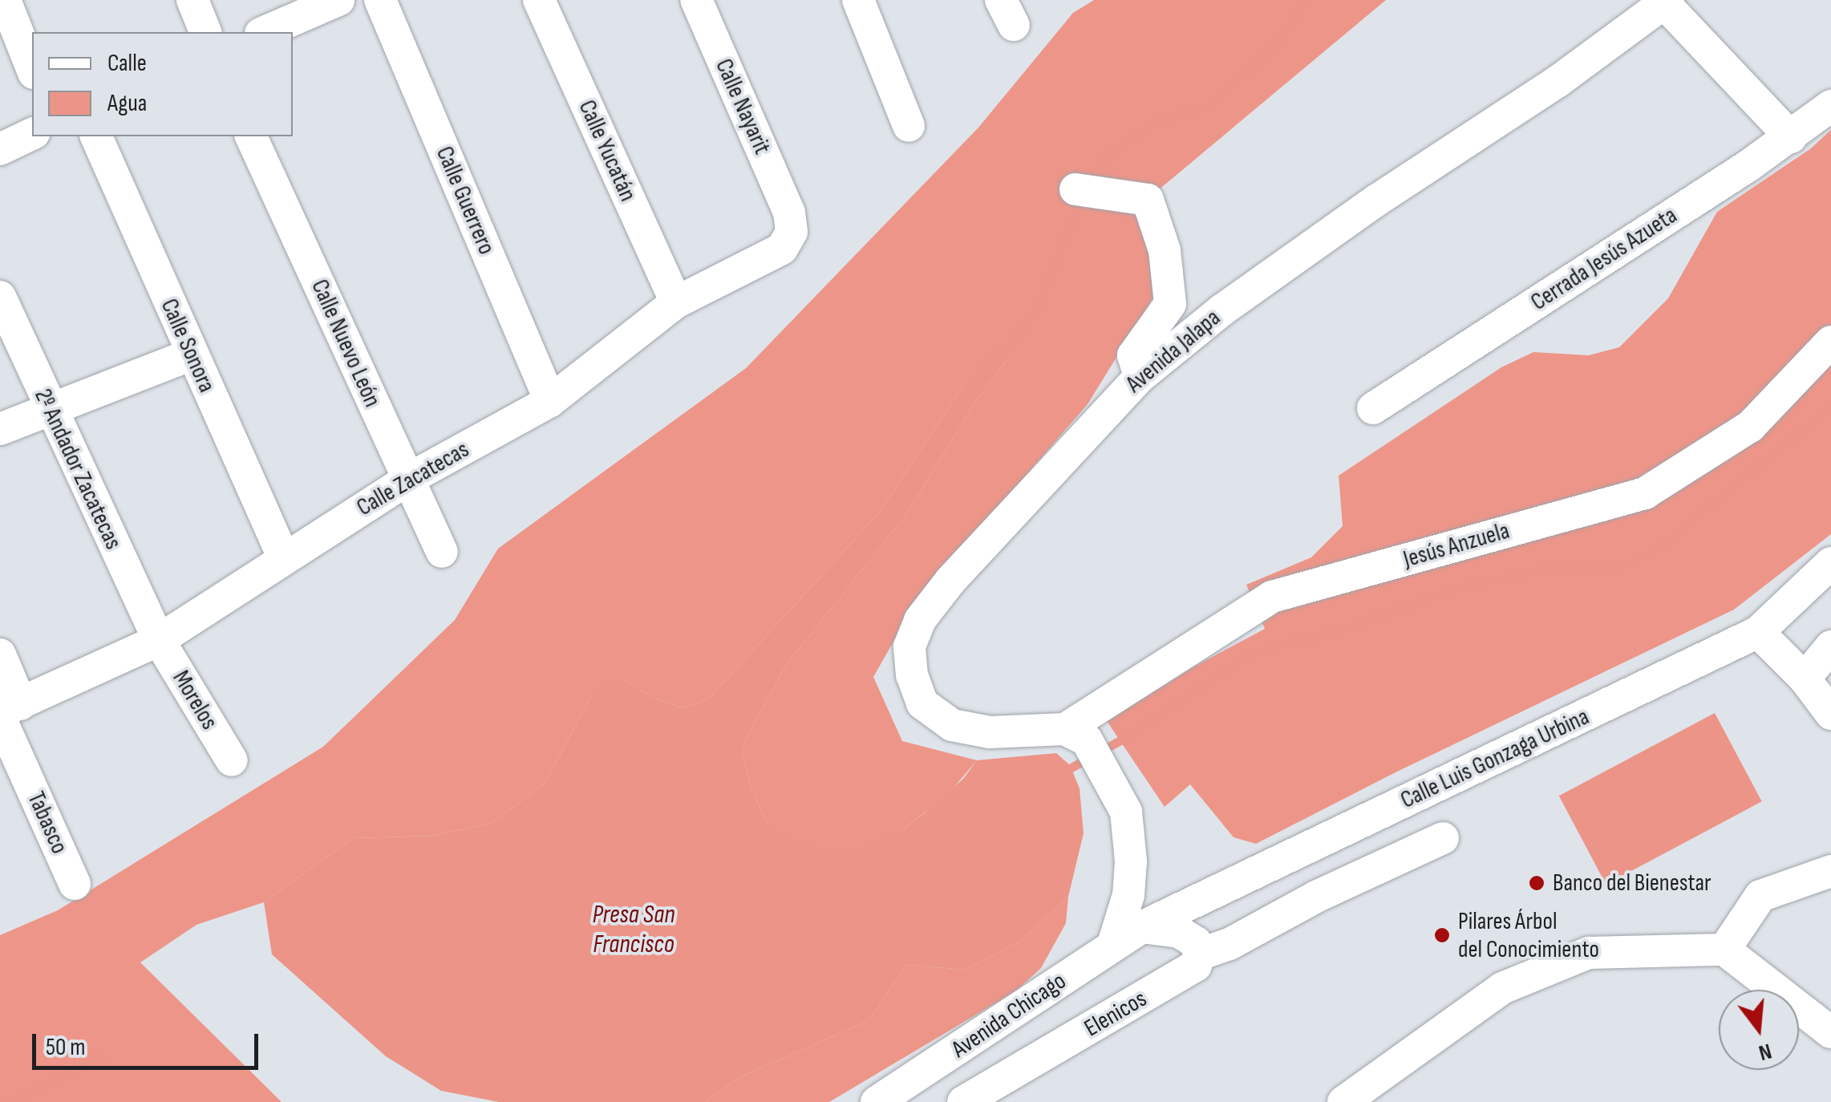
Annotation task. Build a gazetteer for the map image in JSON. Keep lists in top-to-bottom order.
{
  "streets": {
    "street": [
      "Calle Nayarit",
      "Calle Yucatán",
      "Calle Guerrero",
      "Cerrada Jesús Azueta",
      "Calle Nuevo León",
      "Calle Sonora",
      "Avenida Jalapa",
      "2º Andador Zacatecas",
      "Calle Zacatecas",
      "Jesús Anzuela",
      "Morelos",
      "Calle Luis Gonzaga Urbina",
      "Tabasco",
      "Elenicos",
      "Avenida Chicago"
    ]
  },
  "crossings": [
    ["Calle Nayarit", "Calle Zacatecas"],
    ["Calle Yucatán", "Calle Zacatecas"],
    ["Calle Guerrero", "Calle Zacatecas"],
    ["Calle Nuevo León", "Calle Zacatecas"],
    ["Calle Sonora", "Calle Zacatecas"],
    ["Avenida Jalapa", "Jesús Anzuela"],
    ["2º Andador Zacatecas", "Calle Zacatecas"],
    ["2º Andador Zacatecas", "Morelos"],
    ["Calle Zacatecas", "Morelos"],
    ["Calle Zacatecas", "Tabasco"],
    ["Calle Luis Gonzaga Urbina", "Avenida Chicago"]
  ],
  "water": ["Presa San Francisco"],
  "places": ["Banco del Bienestar", "Pilares Árbol del Conocimiento"],
  "legend": ["Calle", "Agua"],
  "scale_bar": "50 m",
  "north": "bottom"
}
